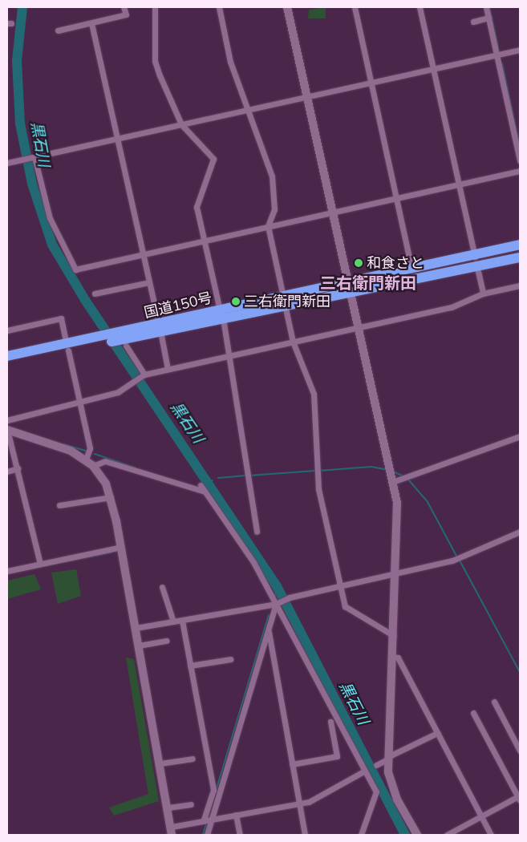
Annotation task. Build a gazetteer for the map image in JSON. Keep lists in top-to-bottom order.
{
  "streets": {
    "highway": ["国道150号"]
  },
  "districts": ["三右衛門新田"],
  "water": ["黒石川"],
  "places": ["和食さと", "三右衛門新田"]
}
